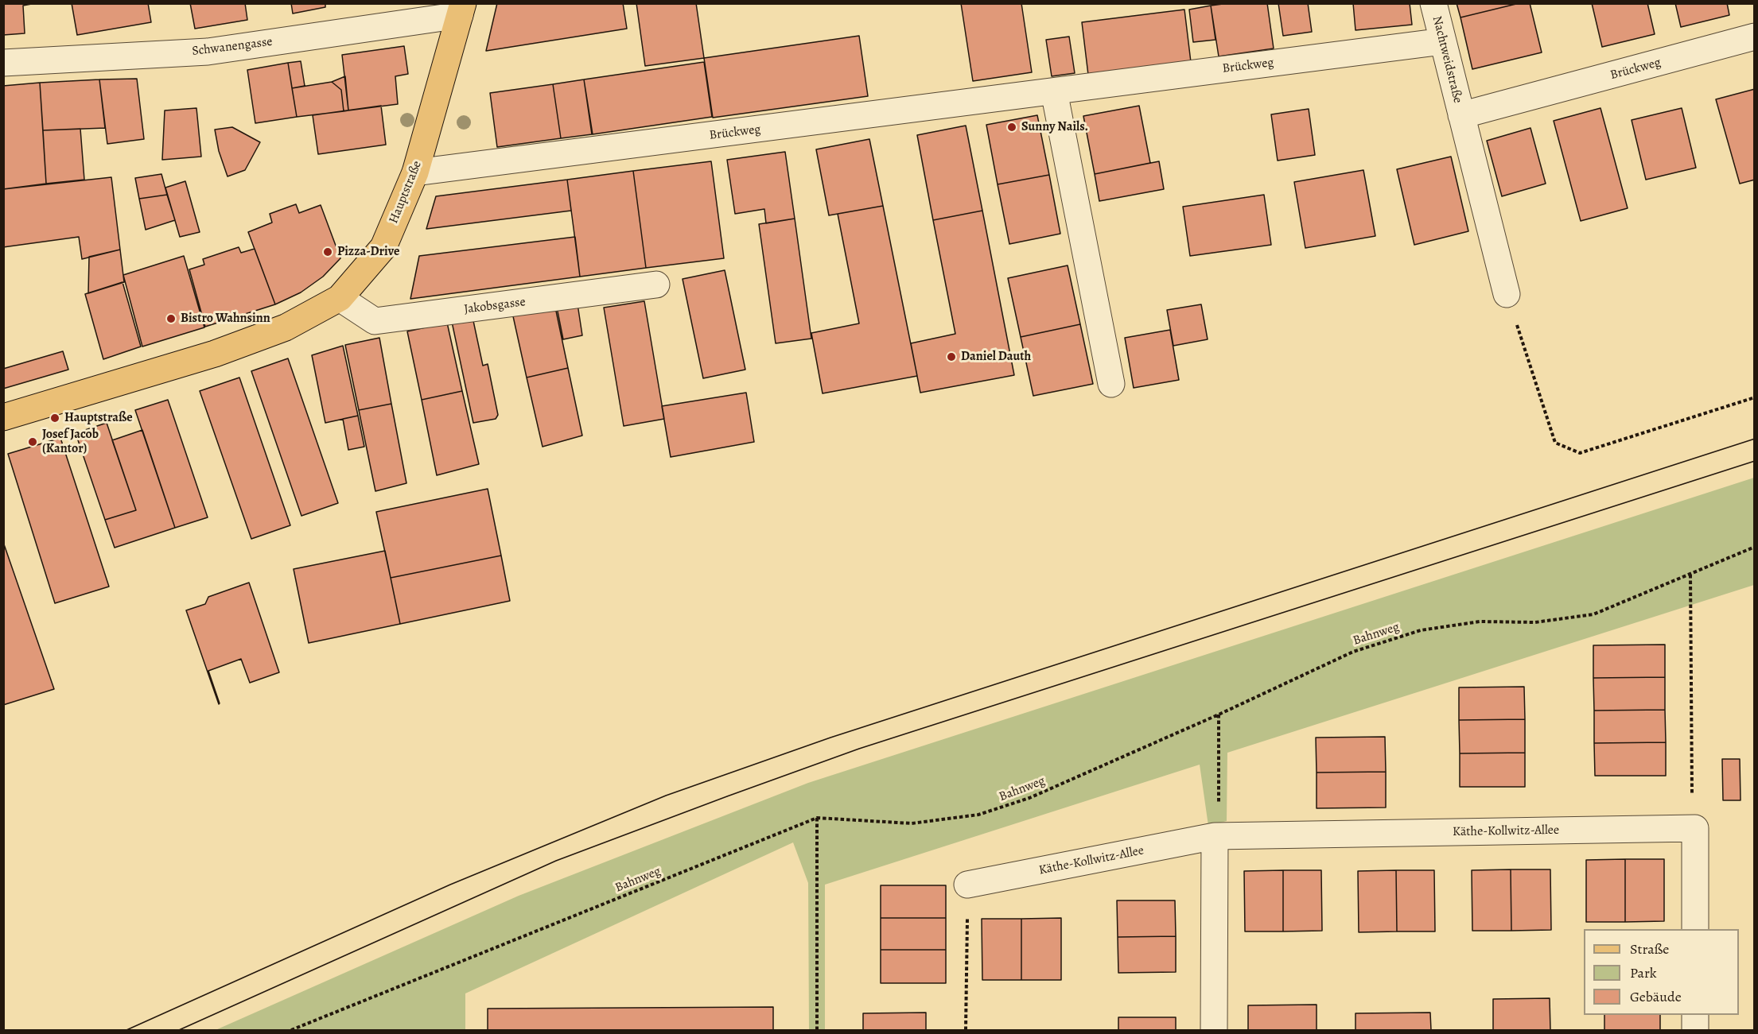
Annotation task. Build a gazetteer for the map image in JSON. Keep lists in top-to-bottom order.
{
  "streets": {
    "main road": ["Hauptstraße"],
    "street": [
      "Schwanengasse",
      "Nachtweidstraße",
      "Brückweg",
      "Jakobsgasse",
      "Käthe-Kollwitz-Allee"
    ],
    "path": ["Bahnweg"]
  },
  "crossings": [
    ["Schwanengasse", "Hauptstraße"],
    ["Nachtweidstraße", "Brückweg"],
    ["Brückweg", "Hauptstraße"],
    ["Hauptstraße", "Jakobsgasse"]
  ],
  "places": [
    "Sunny Nails.",
    "Pizza-Drive",
    "Bistro Wahnsinn",
    "Daniel Dauth",
    "Hauptstraße",
    "Josef Jacob (Kantor)"
  ],
  "legend": ["Straße", "Park", "Gebäude"]
}
